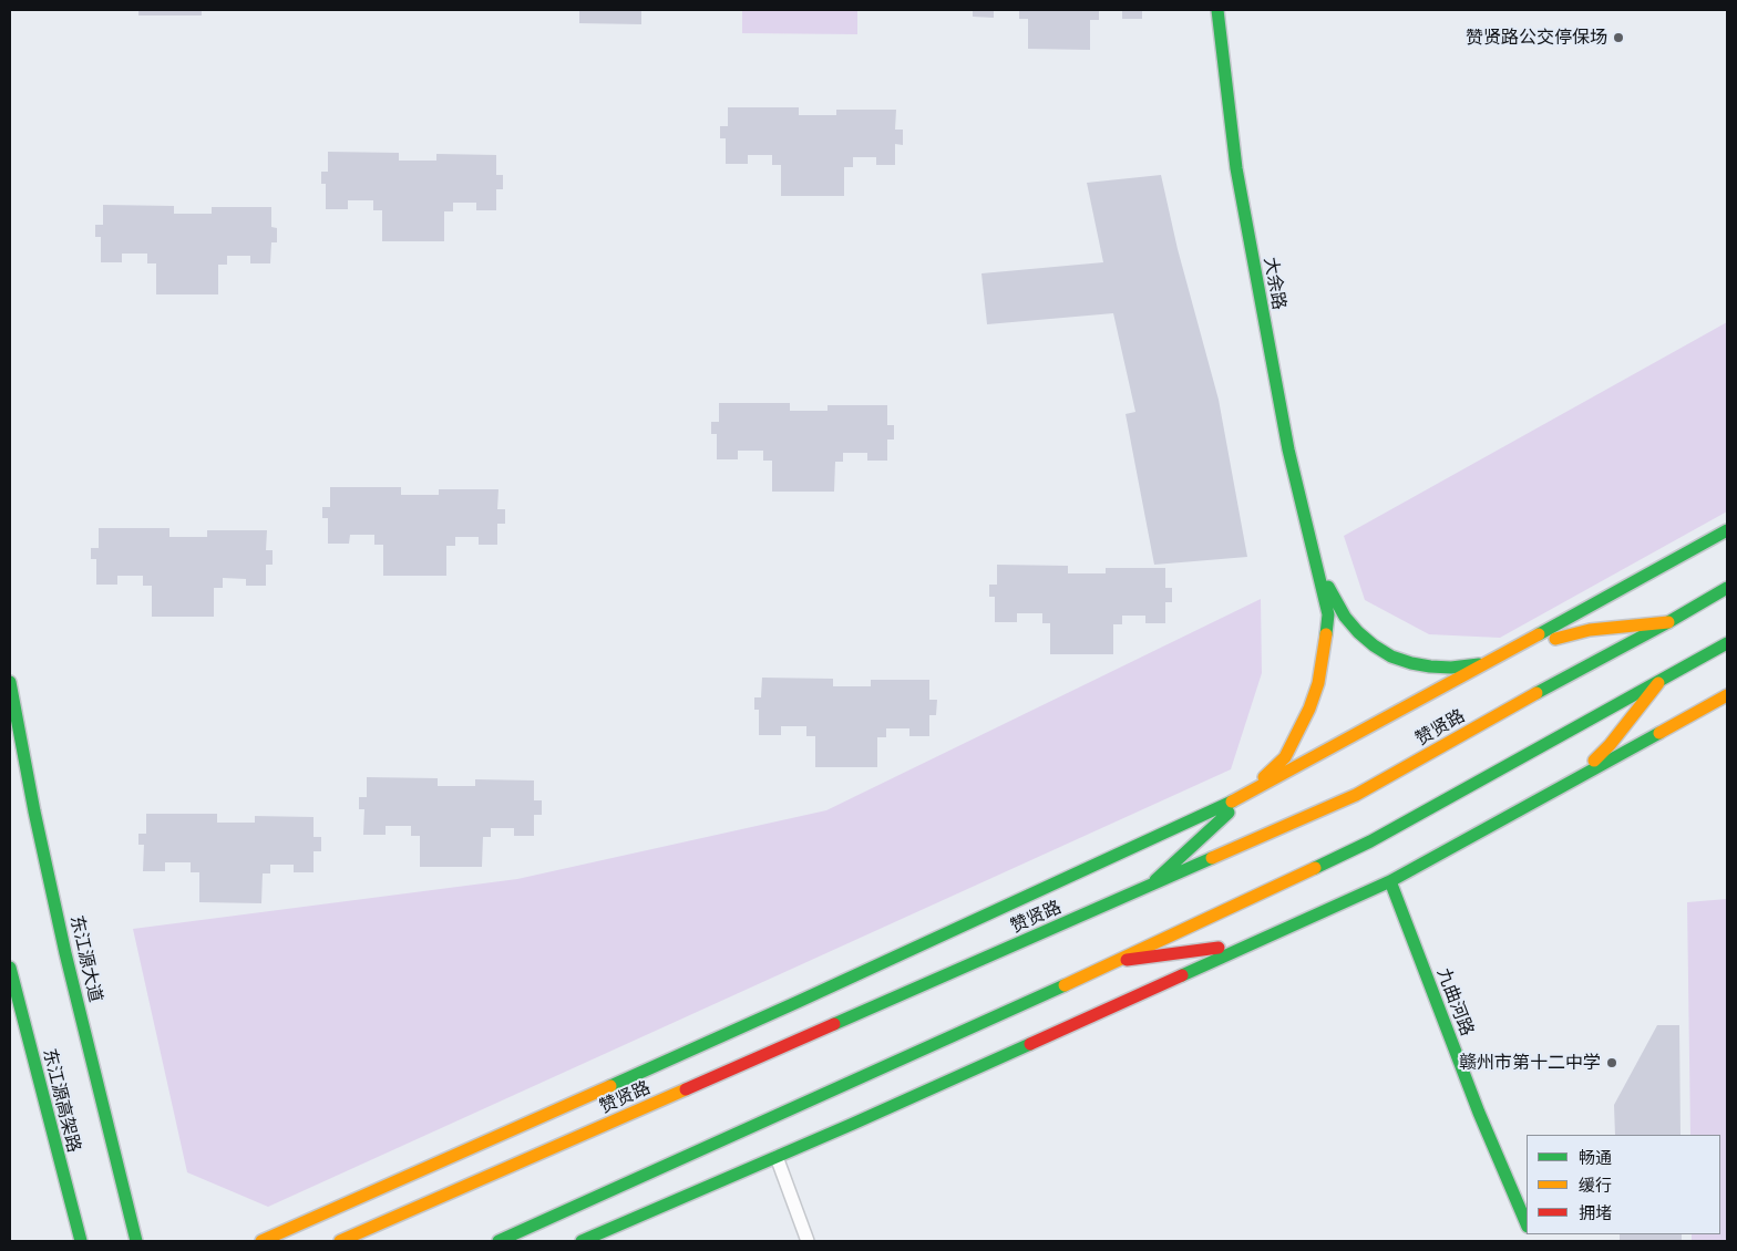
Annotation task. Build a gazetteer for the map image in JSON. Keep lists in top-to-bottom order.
{
  "streets": {
    "main road": [
      "大余路",
      "赞贤路",
      "东江源大道",
      "九曲河路",
      "东江源高架路"
    ]
  },
  "places": ["赞贤路公交停保场", "赣州市第十二中学"],
  "legend": ["畅通", "缓行", "拥堵"]
}
